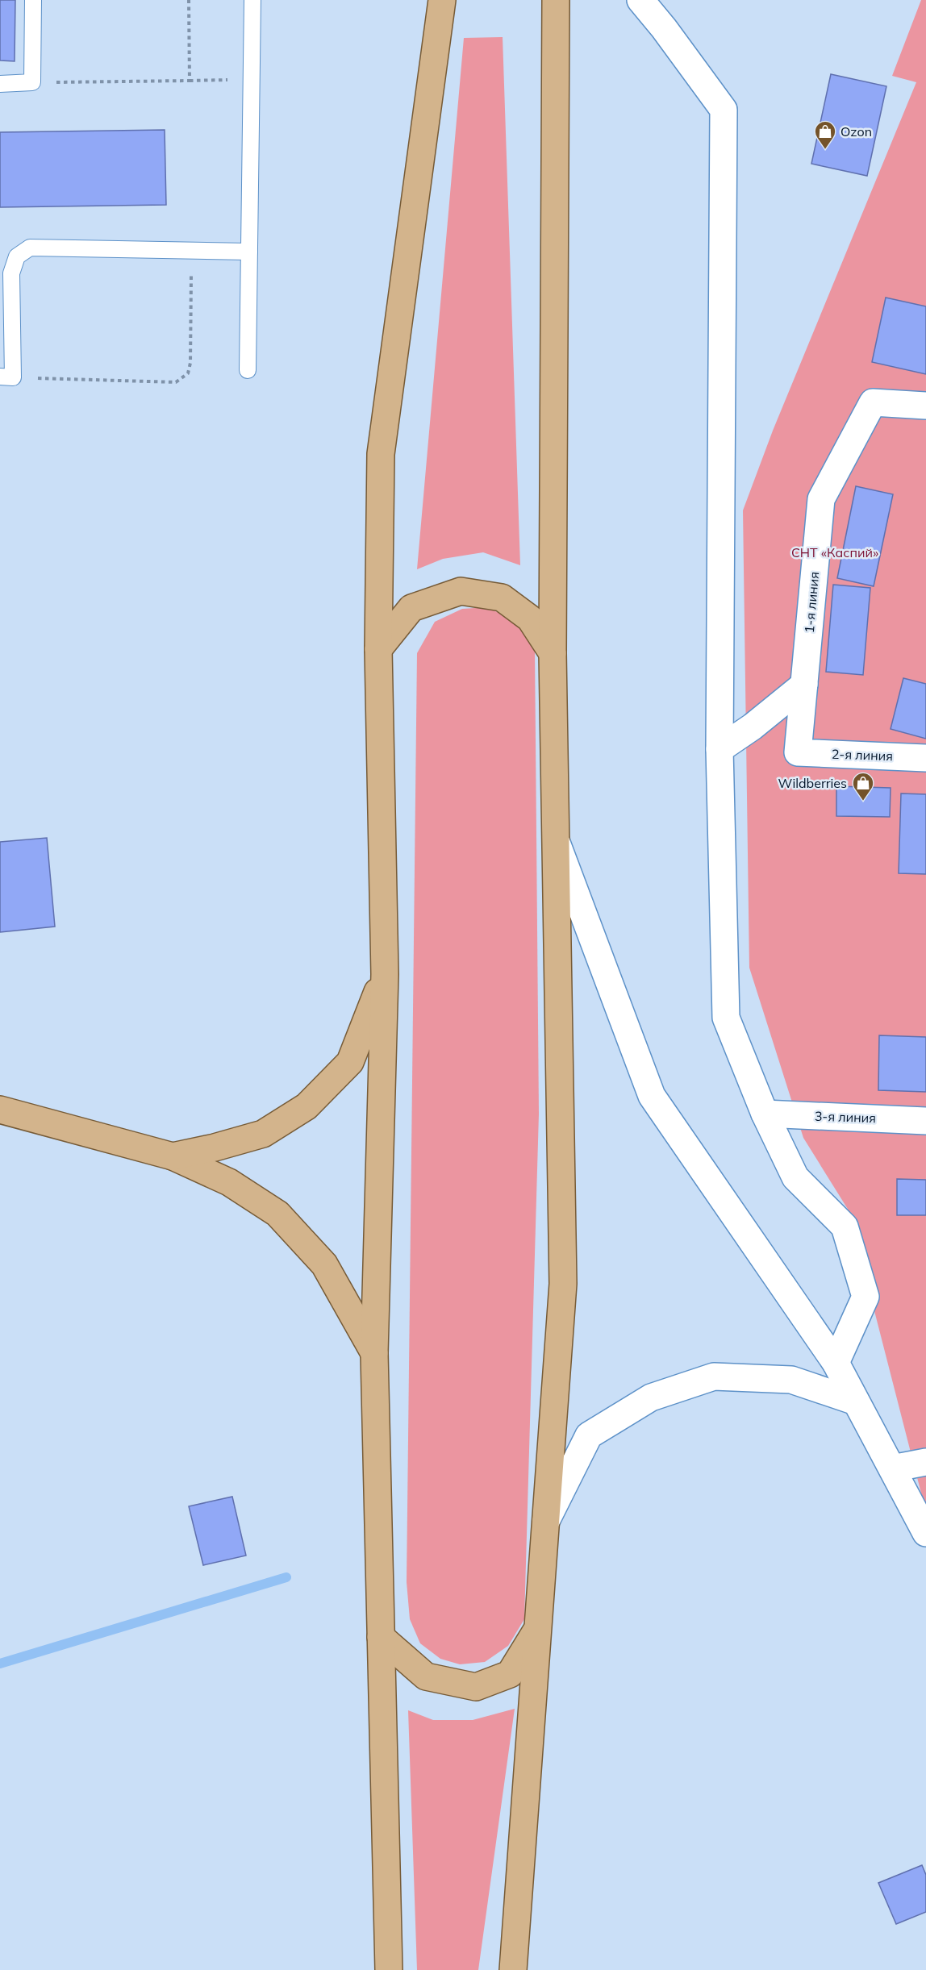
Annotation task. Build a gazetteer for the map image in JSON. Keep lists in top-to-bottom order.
{
  "streets": {
    "street": ["1-я линия", "2-я линия", "3-я линия"]
  },
  "crossings": [
    ["1-я линия", "2-я линия"]
  ],
  "parks": ["СНТ «Каспий»"],
  "places": {
    "shop": ["Ozon", "Wildberries"]
  }
}
